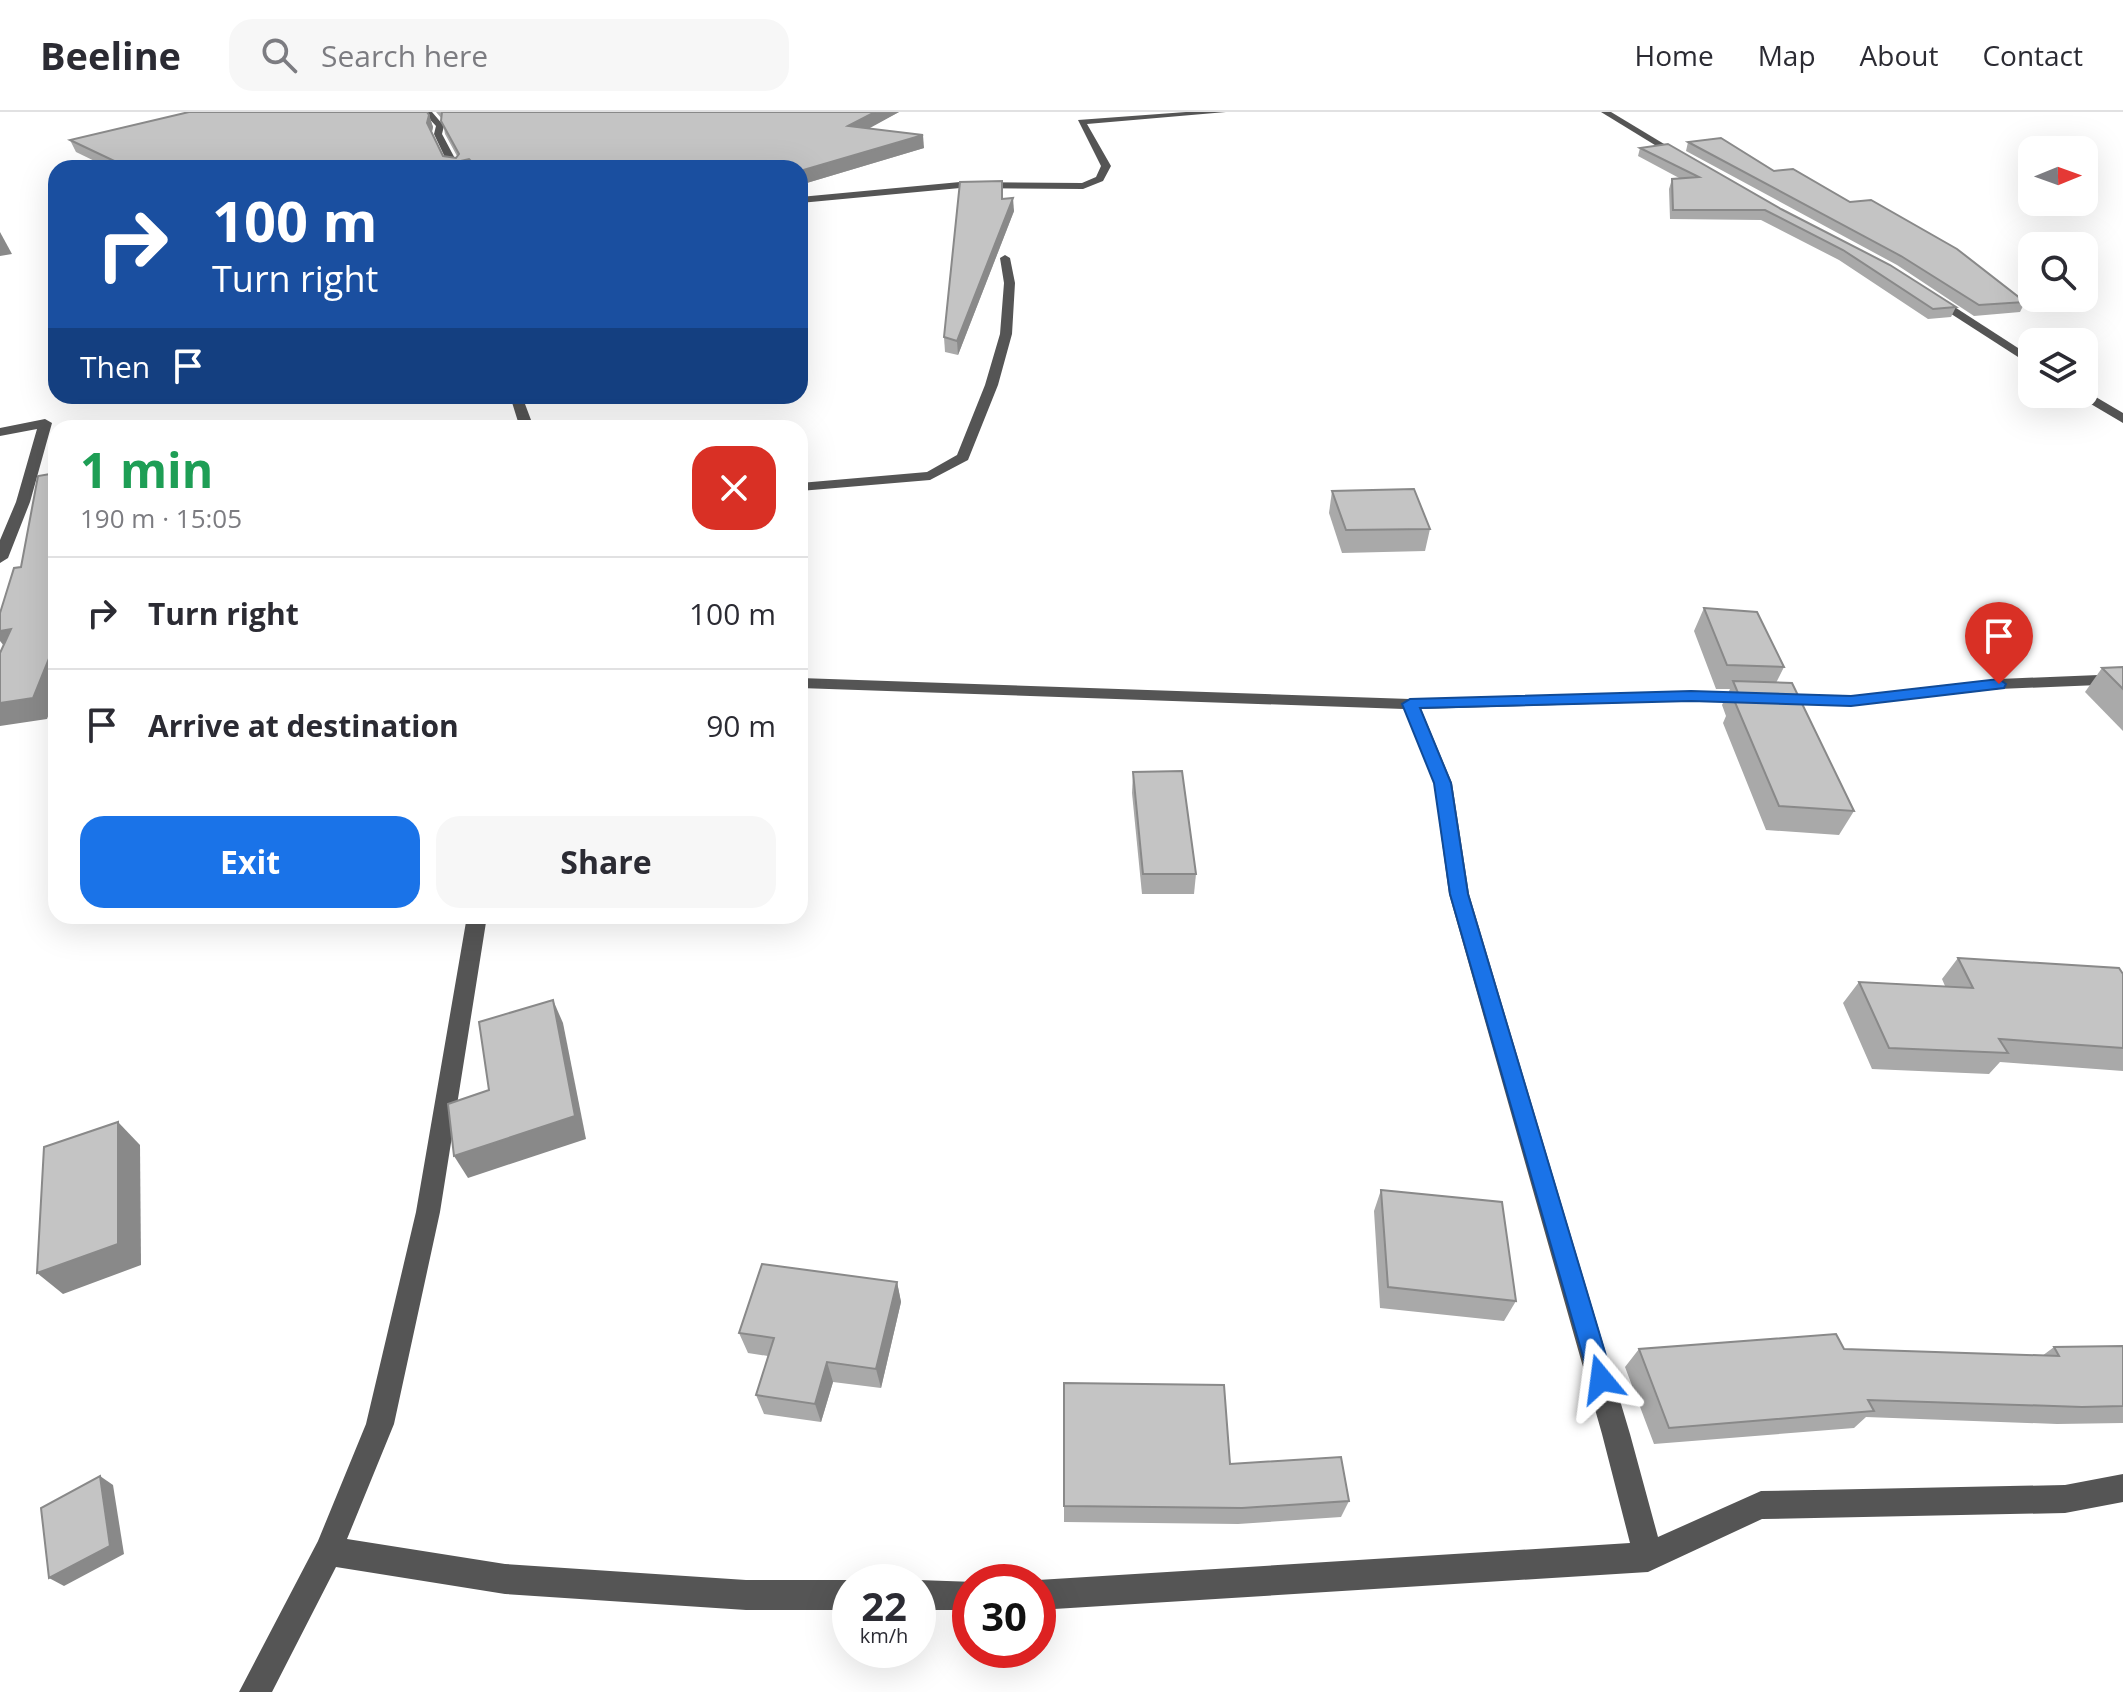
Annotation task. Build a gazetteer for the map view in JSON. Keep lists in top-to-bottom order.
{
  "north": "right",
  "page": {
    "header": "Beeline",
    "search": "Search here",
    "nav": [
      "Home",
      "Map",
      "About",
      "Contact"
    ],
    "turn": ["100 m", "Turn right"],
    "then": "Then",
    "heading": ["1 min", "190 m · 15:05"],
    "list": [
      {
        "name": "Turn right",
        "value": "100 m"
      },
      {
        "name": "Arrive at destination",
        "value": "90 m"
      }
    ],
    "buttons": ["Exit", "Share"],
    "speed": "22 km/h",
    "limit": "30"
  }
}
